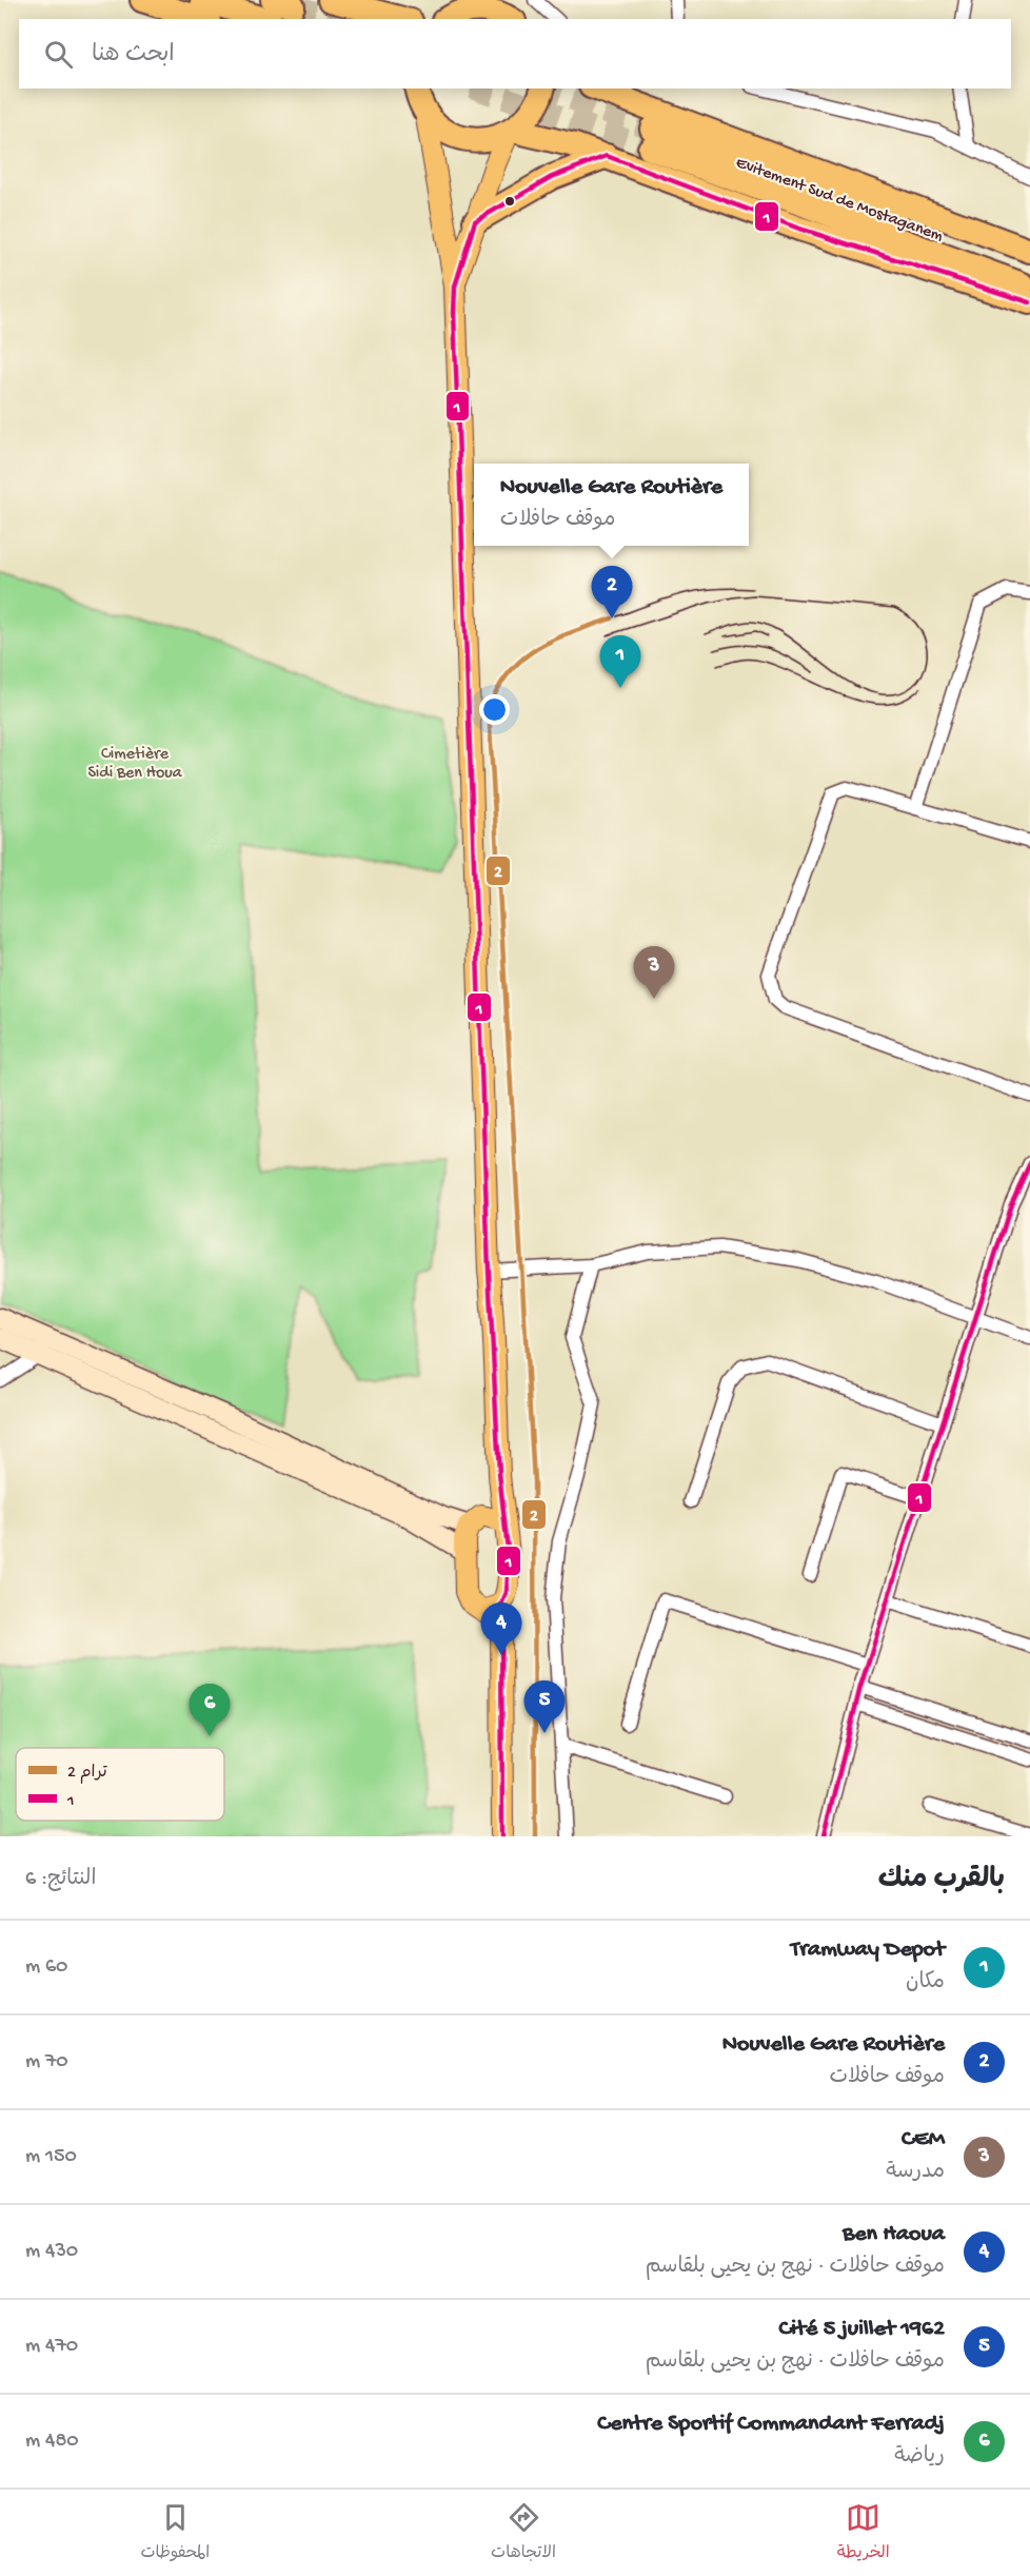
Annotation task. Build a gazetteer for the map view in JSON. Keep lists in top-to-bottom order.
{
  "streets": {
    "highway": ["Evitement Sud de Mostaganem"]
  },
  "parks": ["Cimetière Sidi Ben Houa"],
  "lines": ["transit line 1", "tram line 2"],
  "legend": ["ترام 2", "1"],
  "page": {
    "search": "ابحث هنا",
    "popup": ["Nouvelle Gare Routière", "موقف حافلات"],
    "pins": [
      "2",
      "1",
      "3",
      "4",
      "5",
      "6"
    ],
    "heading": ["بالقرب منك", "النتائج: 6"],
    "list": [
      {
        "mark": "1",
        "name": "Tramway Depot",
        "note": "مكان",
        "value": "60 m"
      },
      {
        "mark": "2",
        "name": "Nouvelle Gare Routière",
        "note": "موقف حافلات",
        "value": "70 m"
      },
      {
        "mark": "3",
        "name": "CEM",
        "note": "مدرسة",
        "value": "150 m"
      },
      {
        "mark": "4",
        "name": "Ben Haoua",
        "note": "موقف حافلات · نهج بن يحيى بلقاسم",
        "value": "430 m"
      },
      {
        "mark": "5",
        "name": "Cité 5 juillet 1962",
        "note": "موقف حافلات · نهج بن يحيى بلقاسم",
        "value": "470 m"
      },
      {
        "mark": "6",
        "name": "Centre Sportif Commandant Ferradj",
        "note": "رياضة",
        "value": "480 m"
      }
    ],
    "nav": ["الخريطة", "الاتجاهات", "المحفوظات"]
  }
}
